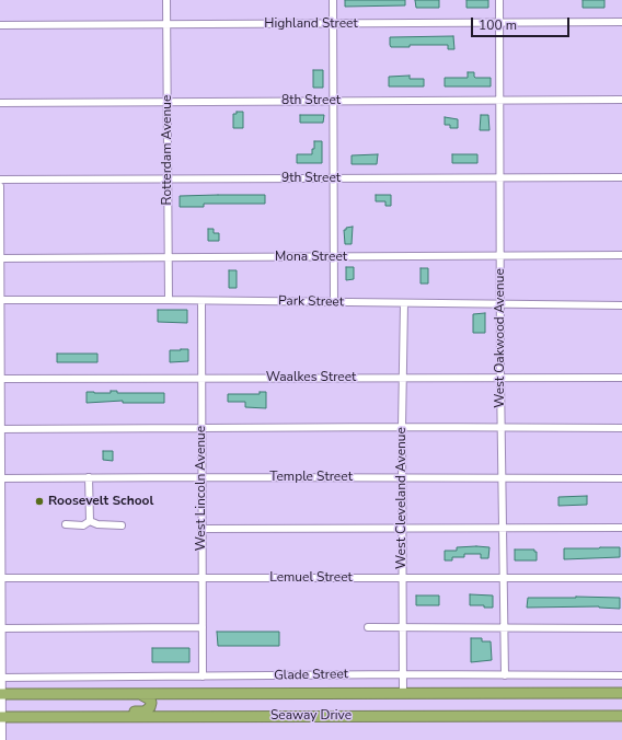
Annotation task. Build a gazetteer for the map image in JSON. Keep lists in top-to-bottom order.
{
  "streets": {
    "highway": ["Seaway Drive"],
    "street": [
      "Highland Street",
      "8th Street",
      "Rotterdam Avenue",
      "9th Street",
      "Mona Street",
      "Park Street",
      "West Oakwood Avenue",
      "Waalkes Street",
      "Temple Street",
      "West Lincoln Avenue",
      "West Cleveland Avenue",
      "Lemuel Street",
      "Glade Street"
    ]
  },
  "crossings": [
    ["Highland Street", "Rotterdam Avenue"],
    ["Highland Street", "West Oakwood Avenue"],
    ["8th Street", "Rotterdam Avenue"],
    ["8th Street", "West Oakwood Avenue"],
    ["Rotterdam Avenue", "9th Street"],
    ["Rotterdam Avenue", "Mona Street"],
    ["Rotterdam Avenue", "Park Street"],
    ["9th Street", "West Oakwood Avenue"],
    ["Mona Street", "West Oakwood Avenue"],
    ["Park Street", "West Oakwood Avenue"],
    ["Park Street", "West Lincoln Avenue"],
    ["Park Street", "West Cleveland Avenue"],
    ["West Oakwood Avenue", "Waalkes Street"],
    ["West Oakwood Avenue", "Temple Street"],
    ["West Oakwood Avenue", "Lemuel Street"],
    ["West Oakwood Avenue", "Glade Street"],
    ["Waalkes Street", "West Lincoln Avenue"],
    ["Waalkes Street", "West Cleveland Avenue"],
    ["Temple Street", "West Lincoln Avenue"],
    ["Temple Street", "West Cleveland Avenue"],
    ["West Lincoln Avenue", "Lemuel Street"],
    ["West Lincoln Avenue", "Glade Street"],
    ["West Cleveland Avenue", "Lemuel Street"],
    ["West Cleveland Avenue", "Glade Street"],
    ["West Cleveland Avenue", "Seaway Drive"]
  ],
  "places": ["Roosevelt School"],
  "scale_bar": "100 m"
}
